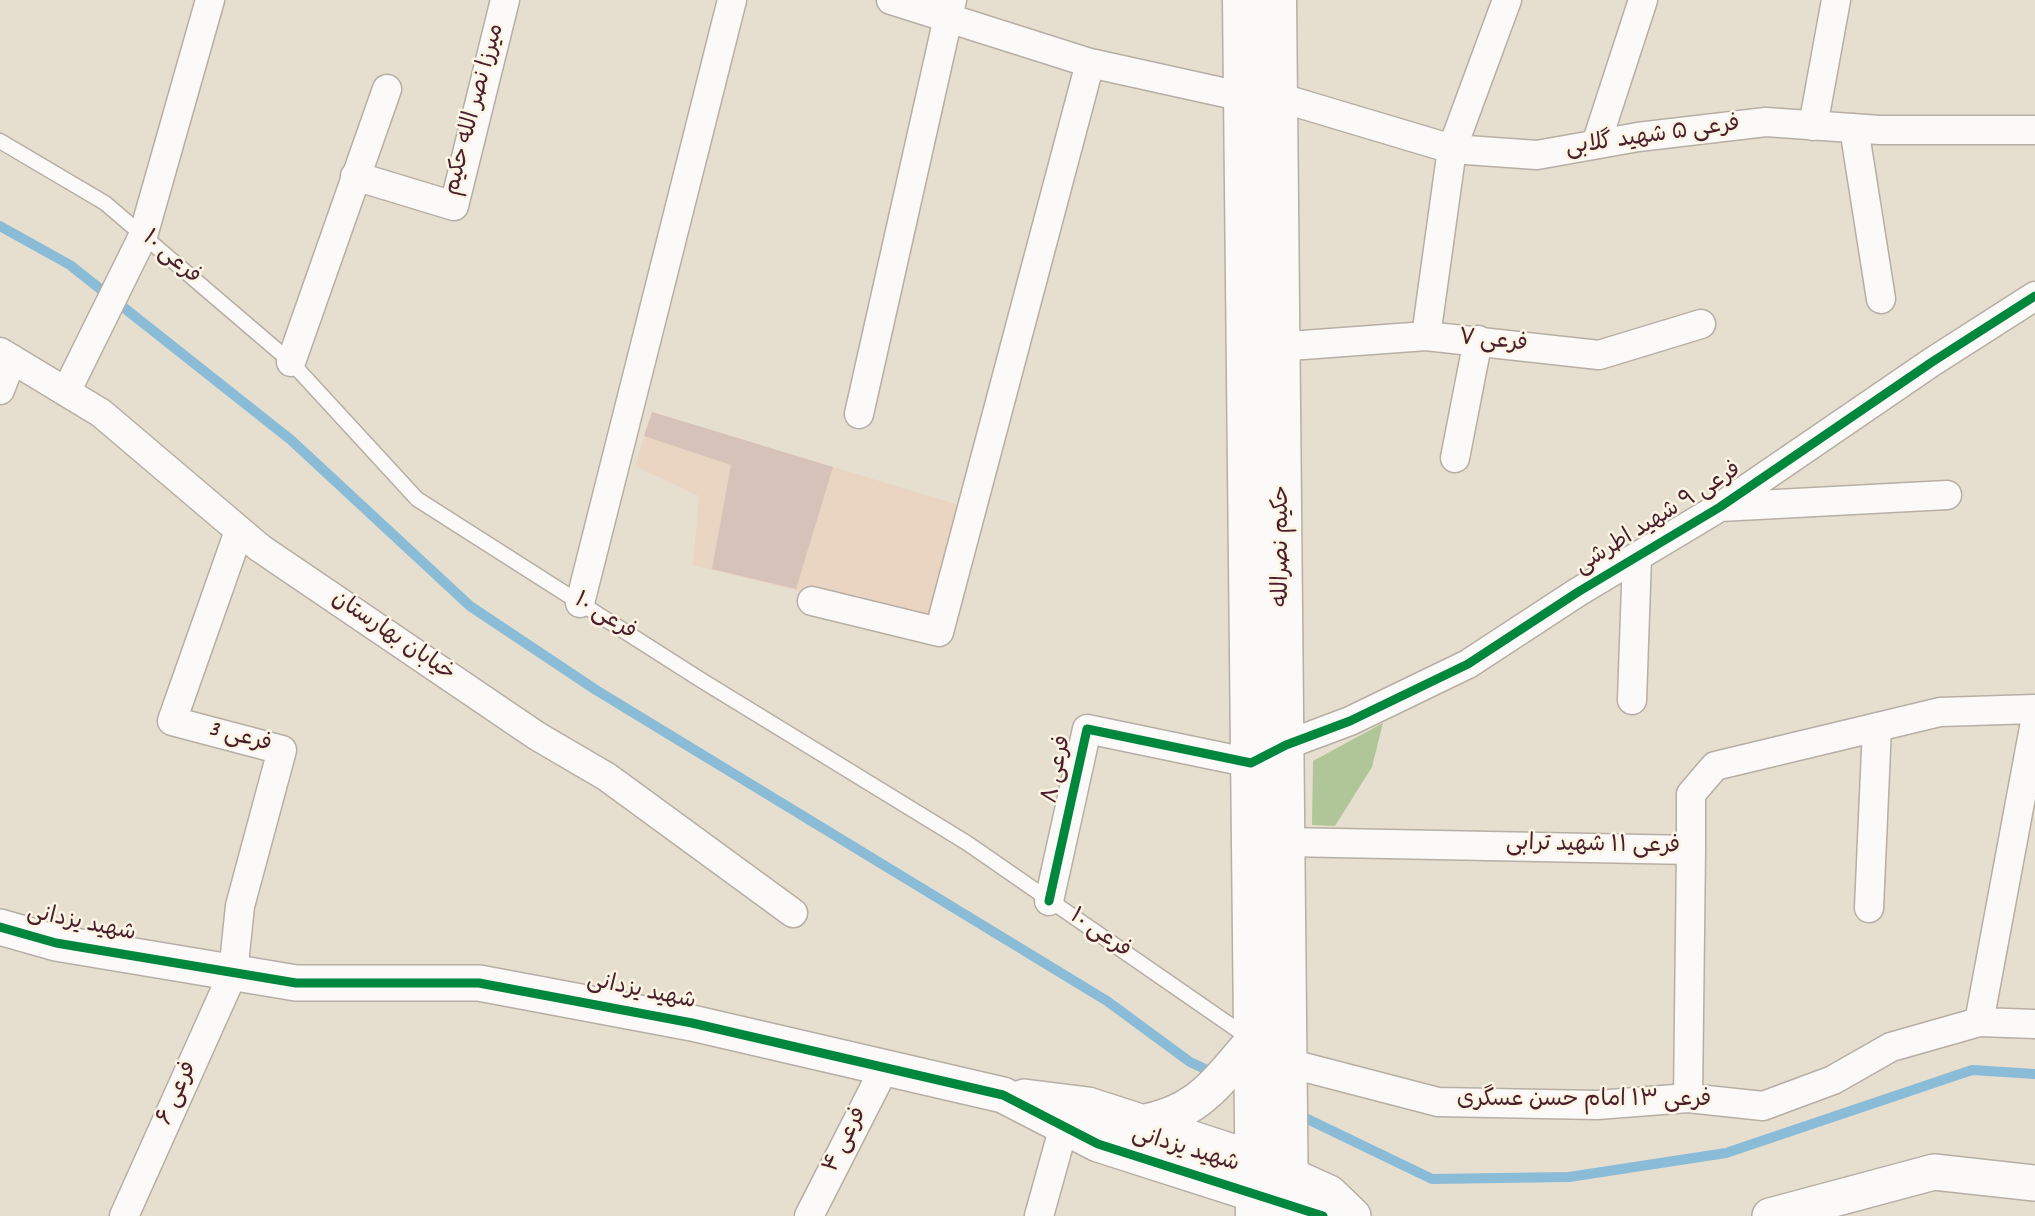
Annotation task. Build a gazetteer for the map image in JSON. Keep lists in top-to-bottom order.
{
  "streets": {
    "main road": ["حکیم نصرالله"],
    "street": [
      "میرزا نصر الله حکیم",
      "فرعی ۵ شهید گلابی",
      "فرعی ۷",
      "فرعی ۹ شهید اطرشی",
      "خیابان بهارستان",
      "فرعی 3",
      "فرعی ۸",
      "فرعی ۱۱ شهید ترابی",
      "شهید یزدانی",
      "فرعی ۶",
      "فرعی ۱۳ امام حسن عسگری",
      "فرعی ۴"
    ],
    "lane": ["فرعی ۱۰"]
  },
  "crossings": [
    ["فرعی ۵ شهید گلابی", "حکیم نصرالله"],
    ["فرعی ۱۰", "حکیم نصرالله"],
    ["فرعی ۱۰", "فرعی ۸"],
    ["فرعی ۷", "حکیم نصرالله"],
    ["فرعی ۹ شهید اطرشی", "حکیم نصرالله"],
    ["حکیم نصرالله", "فرعی ۸"],
    ["حکیم نصرالله", "فرعی ۱۱ شهید ترابی"],
    ["حکیم نصرالله", "فرعی ۱۳ امام حسن عسگری"],
    ["خیابان بهارستان", "فرعی 3"],
    ["فرعی 3", "شهید یزدانی"],
    ["فرعی 3", "فرعی ۶"],
    ["شهید یزدانی", "فرعی ۶"],
    ["شهید یزدانی", "فرعی ۴"]
  ]
}
